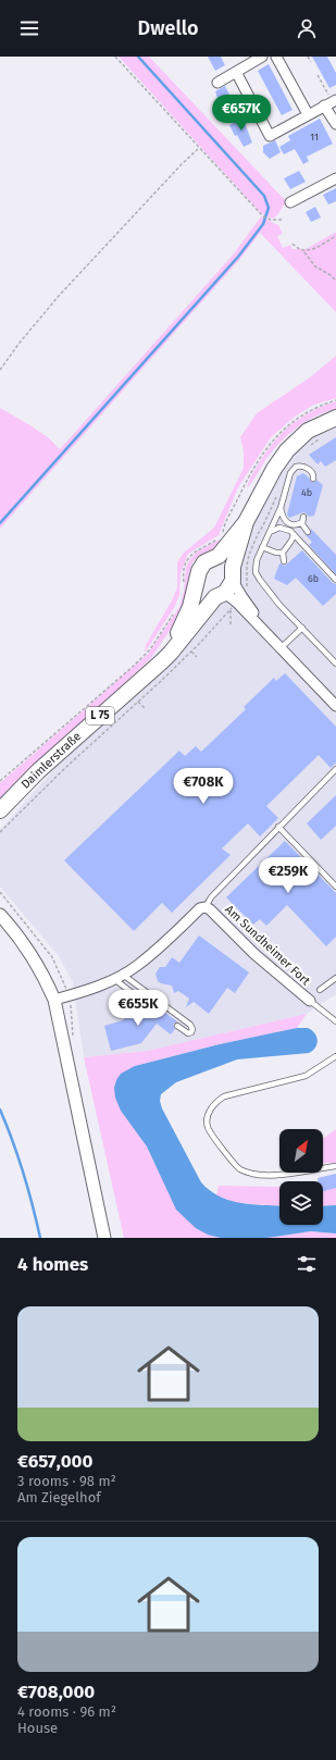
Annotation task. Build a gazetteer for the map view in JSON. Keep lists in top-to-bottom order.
{
  "streets": {
    "main road": ["L 75", "Daimlerstraße"],
    "street": ["Am Sundheimer Fort"]
  },
  "house_numbers": ["11", "4b", "6b"],
  "north": "top right",
  "page": {
    "header": "Dwello",
    "price": [
      "€657K",
      "€708K",
      "€259K",
      "€655K"
    ],
    "heading": "4 homes",
    "list": [
      {
        "name": "€657,000",
        "note": "3 rooms · 98 m² · Am Ziegelhof"
      },
      {
        "name": "€708,000",
        "note": "4 rooms · 96 m² · House"
      }
    ]
  }
}
